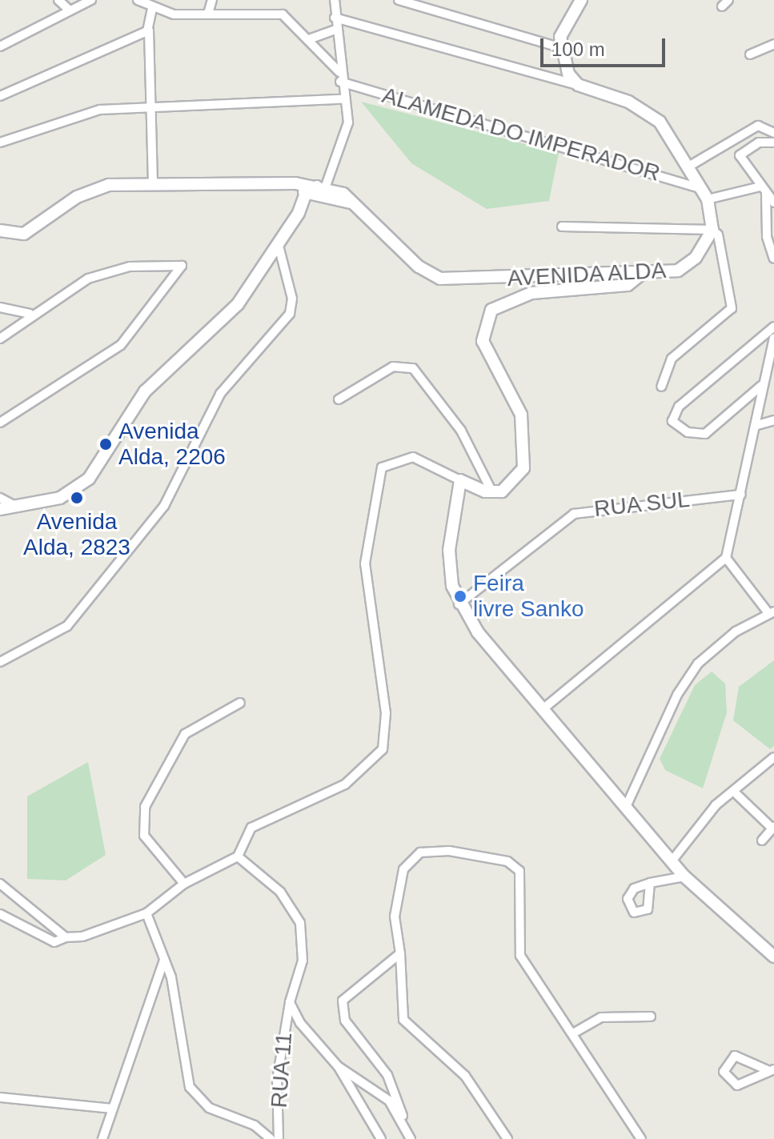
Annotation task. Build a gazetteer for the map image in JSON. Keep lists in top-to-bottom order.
{
  "streets": {
    "street": [
      "ALAMEDA DO IMPERADOR",
      "AVENIDA ALDA",
      "RUA SUL",
      "RUA 11"
    ]
  },
  "places": ["Avenida Alda, 2206", "Avenida Alda, 2823", "Feira livre Sanko"],
  "scale_bar": "100 m"
}
